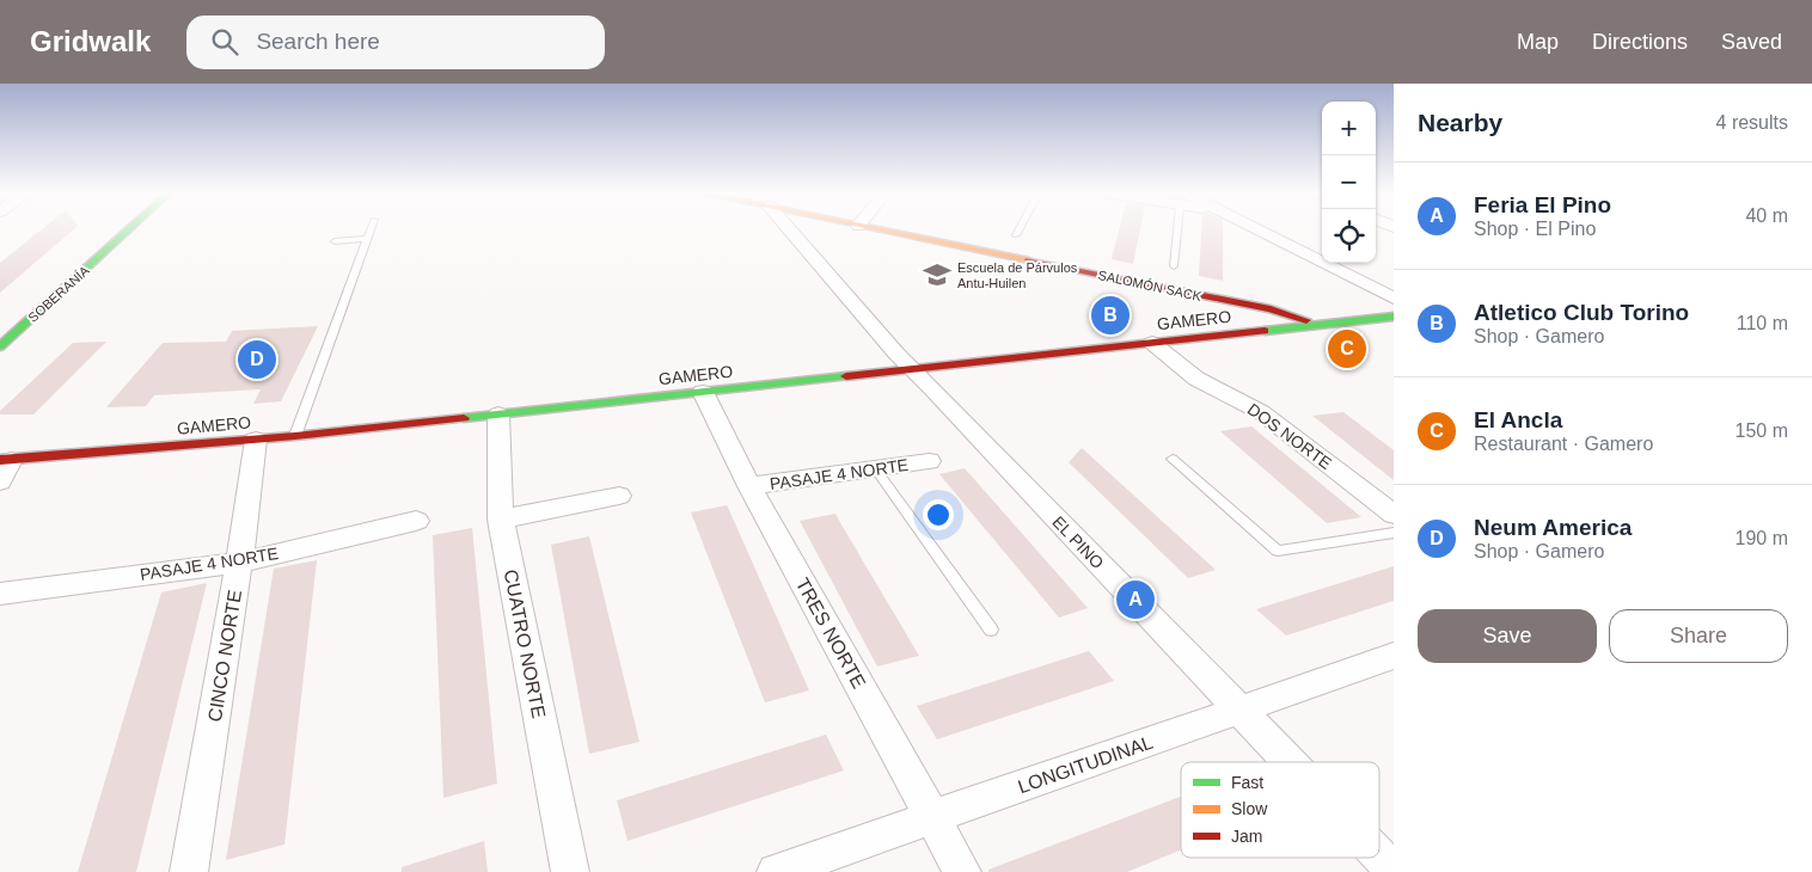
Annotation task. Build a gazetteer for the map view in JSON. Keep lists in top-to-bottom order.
{
  "streets": {
    "street": [
      "SALOMÓN SACK",
      "SOBERANÍA",
      "GAMERO",
      "DOS NORTE",
      "PASAJE 4 NORTE",
      "EL PINO",
      "TRES NORTE",
      "CUATRO NORTE",
      "CINCO NORTE",
      "LONGITUDINAL"
    ]
  },
  "crossings": [
    ["SALOMÓN SACK", "GAMERO"],
    ["GAMERO", "DOS NORTE"],
    ["GAMERO", "EL PINO"],
    ["GAMERO", "TRES NORTE"],
    ["GAMERO", "CUATRO NORTE"],
    ["GAMERO", "CINCO NORTE"],
    ["PASAJE 4 NORTE", "TRES NORTE"],
    ["PASAJE 4 NORTE", "CINCO NORTE"],
    ["EL PINO", "LONGITUDINAL"],
    ["TRES NORTE", "LONGITUDINAL"]
  ],
  "places": {
    "school or university": ["Escuela de Párvulos Antu-Huilen"]
  },
  "legend": ["Fast", "Slow", "Jam"],
  "page": {
    "header": "Gridwalk",
    "search": "Search here",
    "nav": ["Map", "Directions", "Saved"],
    "heading": ["Nearby", "4 results"],
    "map_buttons": ["+", "−"],
    "list": [
      {
        "mark": "A",
        "name": "Feria El Pino",
        "note": "Shop · El Pino",
        "value": "40 m"
      },
      {
        "mark": "B",
        "name": "Atletico Club Torino",
        "note": "Shop · Gamero",
        "value": "110 m"
      },
      {
        "mark": "C",
        "name": "El Ancla",
        "note": "Restaurant · Gamero",
        "value": "150 m"
      },
      {
        "mark": "D",
        "name": "Neum America",
        "note": "Shop · Gamero",
        "value": "190 m"
      }
    ],
    "pins": [
      "B",
      "C",
      "D",
      "A"
    ],
    "buttons": ["Save", "Share"]
  }
}
